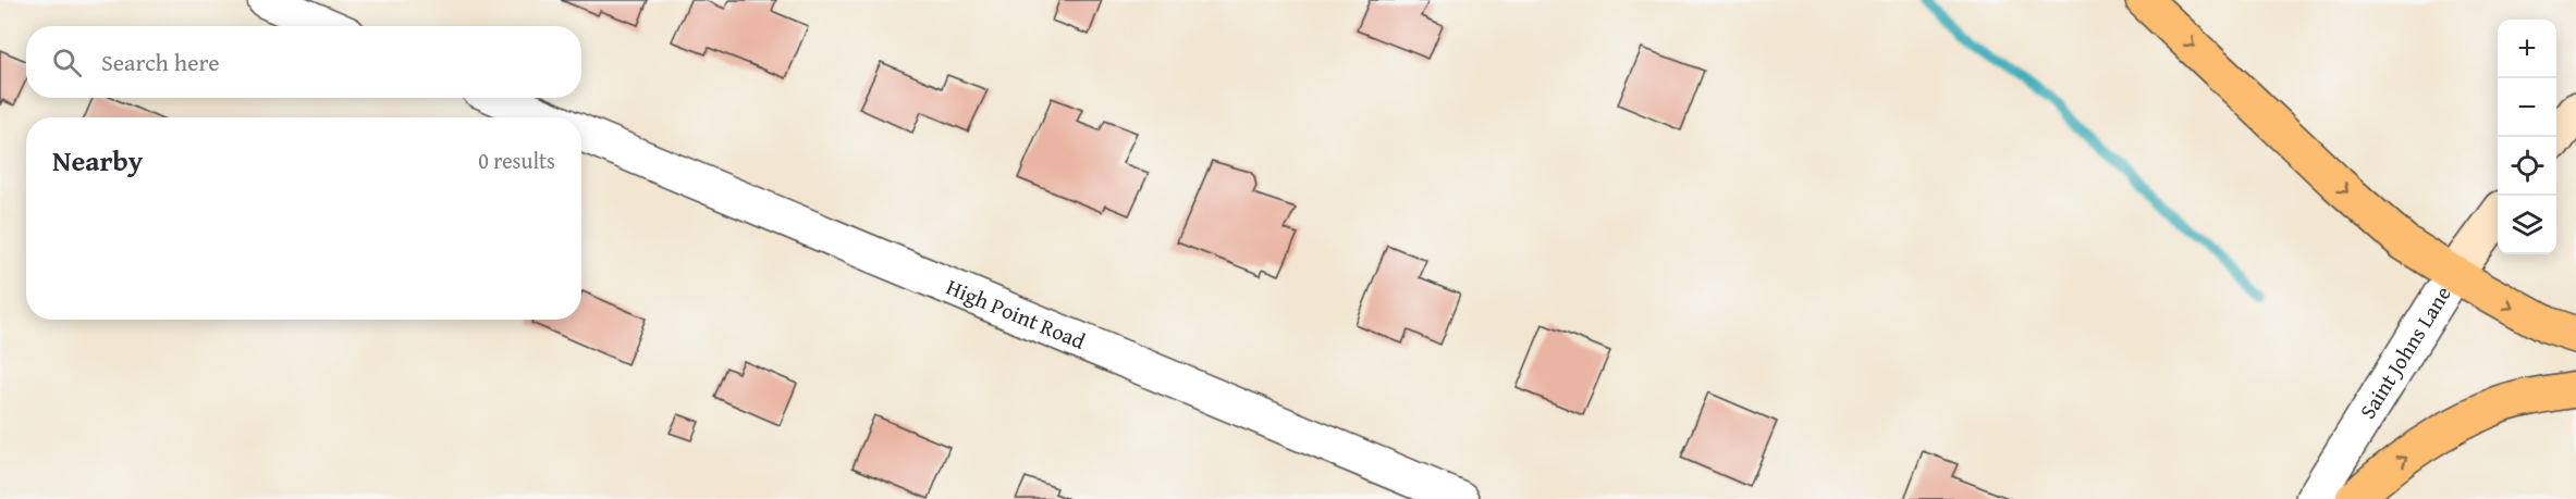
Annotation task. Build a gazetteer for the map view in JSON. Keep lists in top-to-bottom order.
{
  "streets": {
    "main road": ["Saint Johns Lane"],
    "street": ["High Point Road"]
  },
  "page": {
    "map_buttons": ["+", "−"],
    "search": "Search here",
    "heading": ["Nearby", "0 results"]
  }
}
